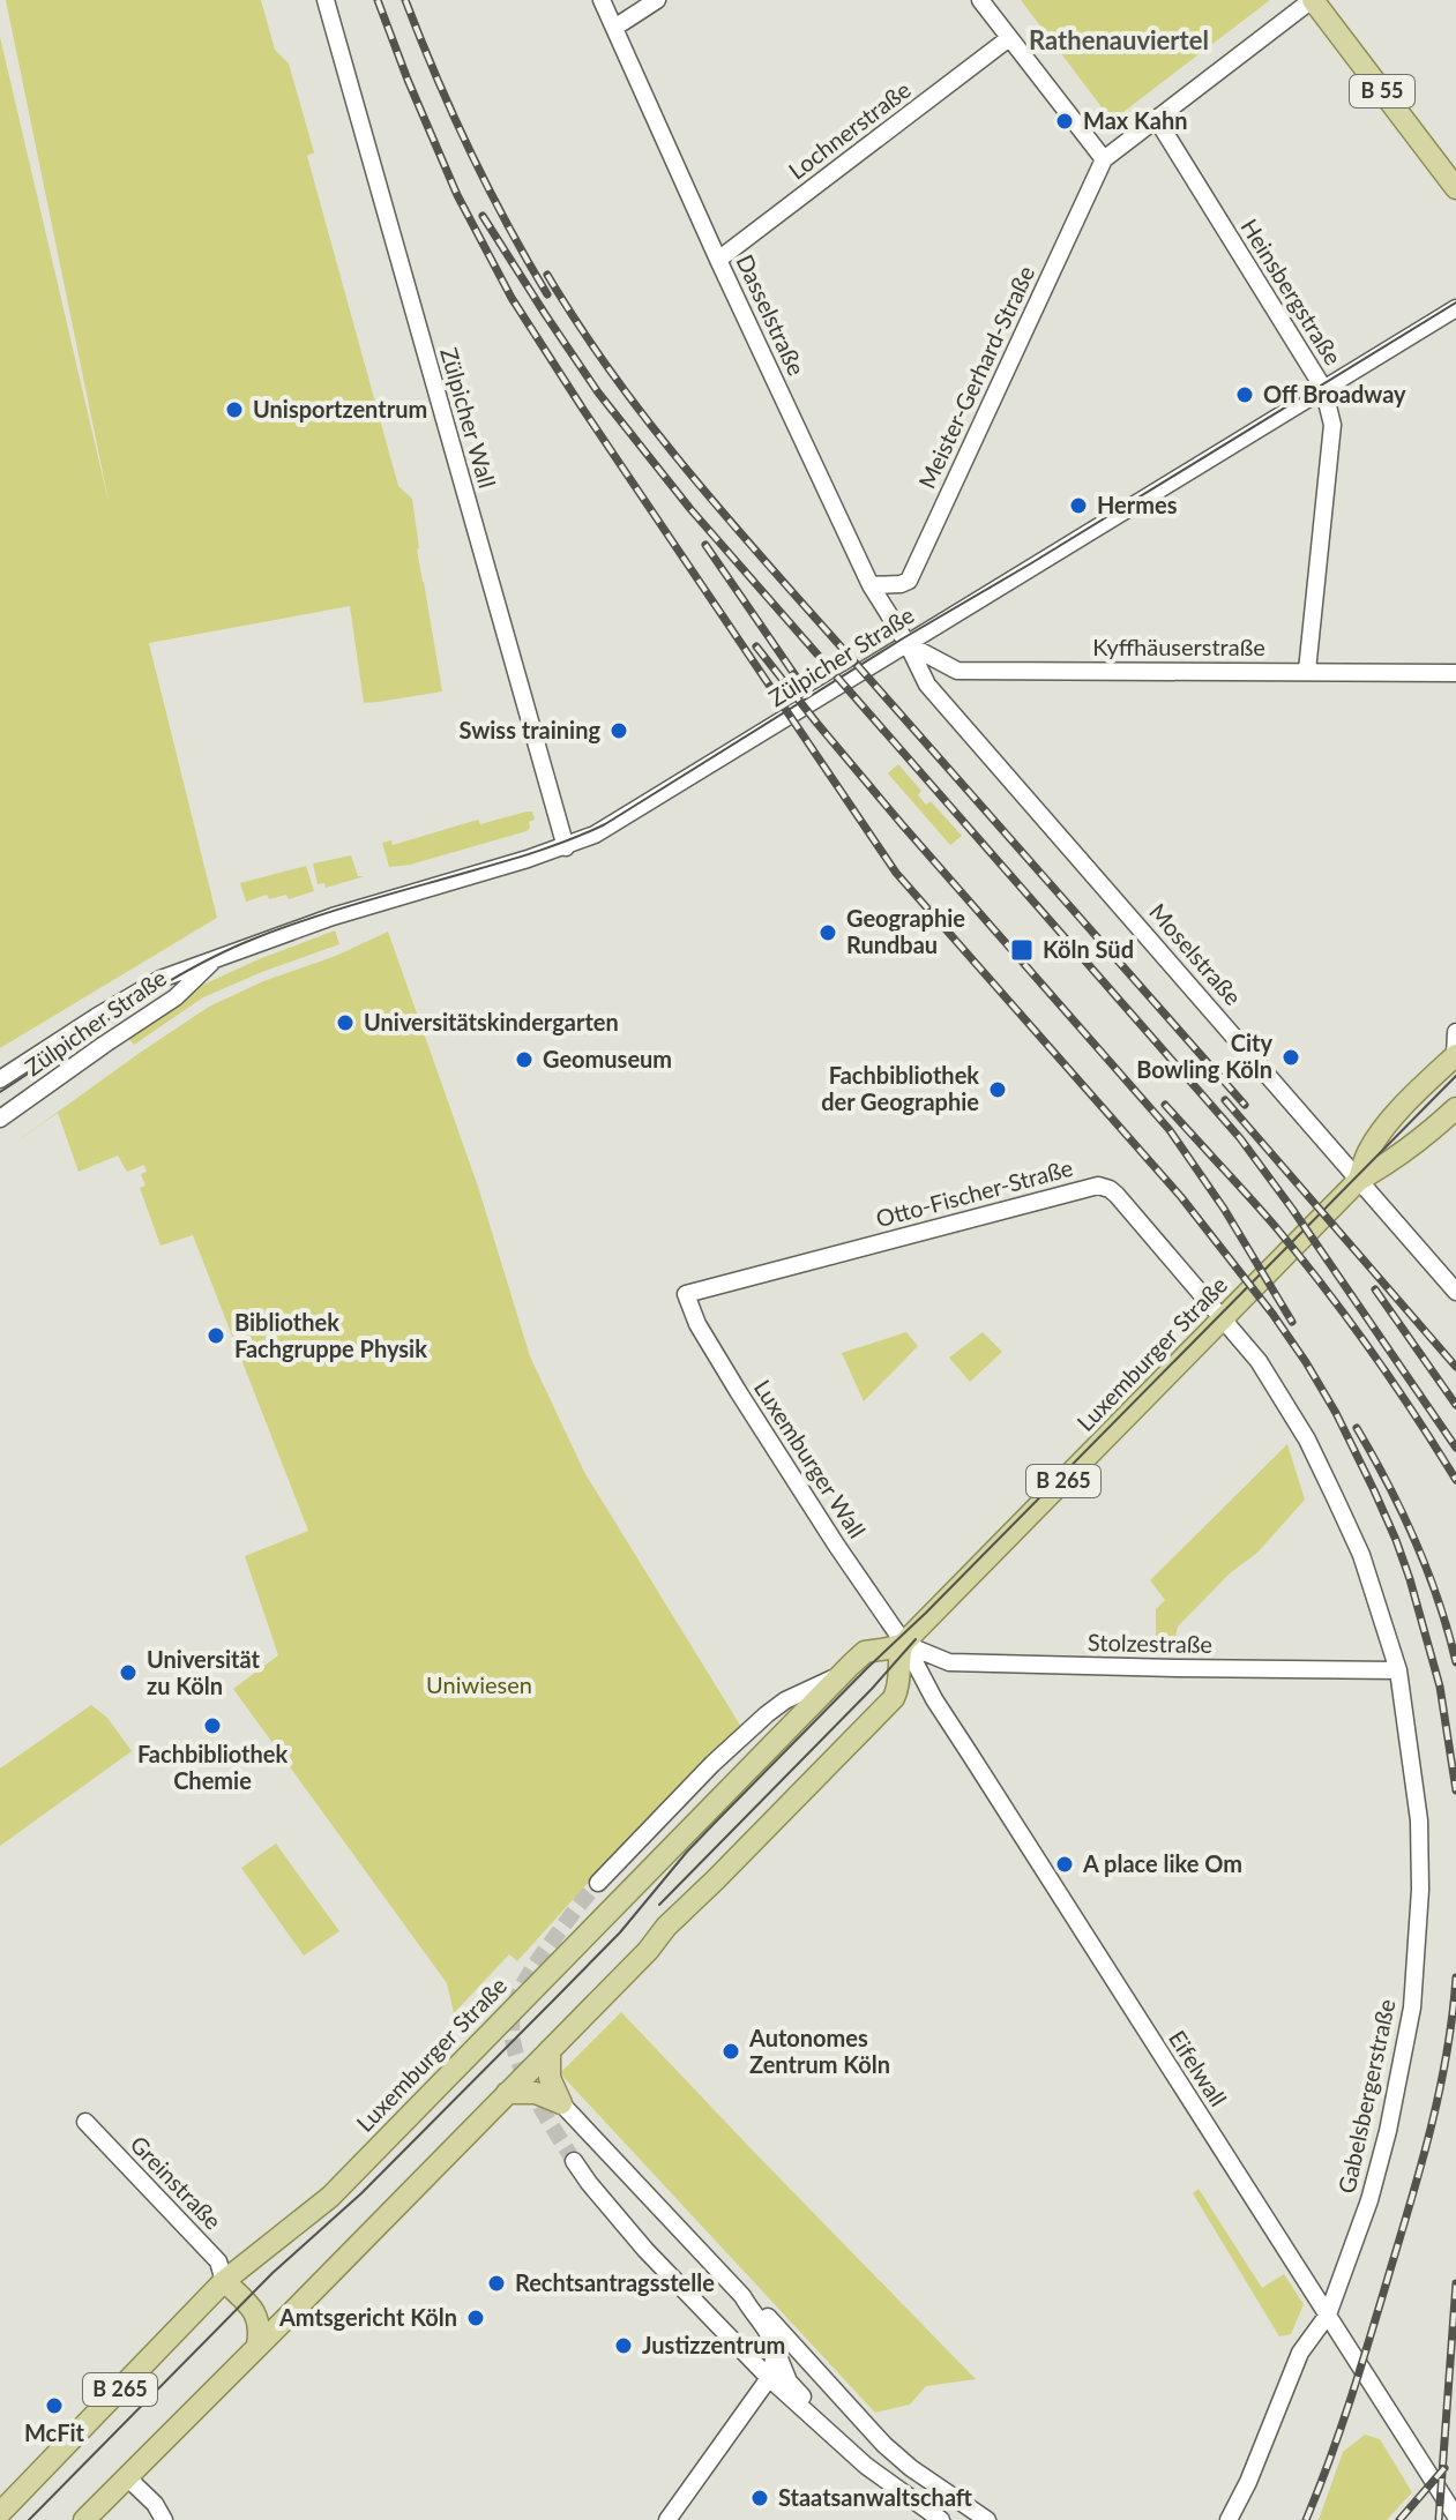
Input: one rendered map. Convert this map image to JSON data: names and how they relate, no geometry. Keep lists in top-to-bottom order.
{
  "streets": {
    "main road": ["B 55", "Luxemburger Straße", "B 265"],
    "street": [
      "Lochnerstraße",
      "Heinsbergstraße",
      "Dasselstraße",
      "Meister-Gerhard-Straße",
      "Zülpicher Wall",
      "Kyffhäuserstraße",
      "Zülpicher Straße",
      "Moselstraße",
      "Otto-Fischer-Straße",
      "Luxemburger Wall",
      "Stolzestraße",
      "Eifelwall",
      "Gabelsbergerstraße",
      "Greinstraße"
    ]
  },
  "crossings": [
    ["Lochnerstraße", "Dasselstraße"],
    ["Heinsbergstraße", "Kyffhäuserstraße"],
    ["Heinsbergstraße", "Zülpicher Straße"],
    ["Dasselstraße", "Meister-Gerhard-Straße"],
    ["Dasselstraße", "Kyffhäuserstraße"],
    ["Dasselstraße", "Zülpicher Straße"],
    ["Dasselstraße", "Moselstraße"],
    ["Zülpicher Wall", "Zülpicher Straße"],
    ["Kyffhäuserstraße", "Zülpicher Straße"],
    ["Kyffhäuserstraße", "Moselstraße"],
    ["Zülpicher Straße", "Moselstraße"],
    ["Moselstraße", "Luxemburger Straße"],
    ["Otto-Fischer-Straße", "Luxemburger Straße"],
    ["Otto-Fischer-Straße", "Luxemburger Wall"],
    ["Otto-Fischer-Straße", "Gabelsbergerstraße"],
    ["Luxemburger Straße", "Luxemburger Wall"],
    ["Luxemburger Straße", "B 265"],
    ["Luxemburger Straße", "Stolzestraße"],
    ["Luxemburger Straße", "Eifelwall"],
    ["Luxemburger Straße", "Gabelsbergerstraße"],
    ["Luxemburger Straße", "Greinstraße"],
    ["Luxemburger Wall", "B 265"],
    ["Luxemburger Wall", "Stolzestraße"],
    ["Luxemburger Wall", "Eifelwall"],
    ["B 265", "Stolzestraße"],
    ["B 265", "Eifelwall"],
    ["Stolzestraße", "Eifelwall"],
    ["Stolzestraße", "Gabelsbergerstraße"],
    ["Eifelwall", "Gabelsbergerstraße"]
  ],
  "districts": ["Rathenauviertel"],
  "parks": ["Uniwiesen"],
  "places": {
    "other": [
      "Max Kahn",
      "Off Broadway",
      "Unisportzentrum",
      "Hermes",
      "Swiss training",
      "Geographie Rundbau",
      "Universitätskindergarten",
      "City Bowling Köln",
      "Geomuseum",
      "Fachbibliothek der Geographie",
      "Bibliothek Fachgruppe Physik",
      "Universität zu Köln",
      "Fachbibliothek Chemie",
      "A place like Om",
      "Autonomes Zentrum Köln",
      "Rechtsantragsstelle",
      "Amtsgericht Köln",
      "Justizzentrum",
      "McFit",
      "Staatsanwaltschaft"
    ],
    "transit": ["Köln Süd"]
  }
}
